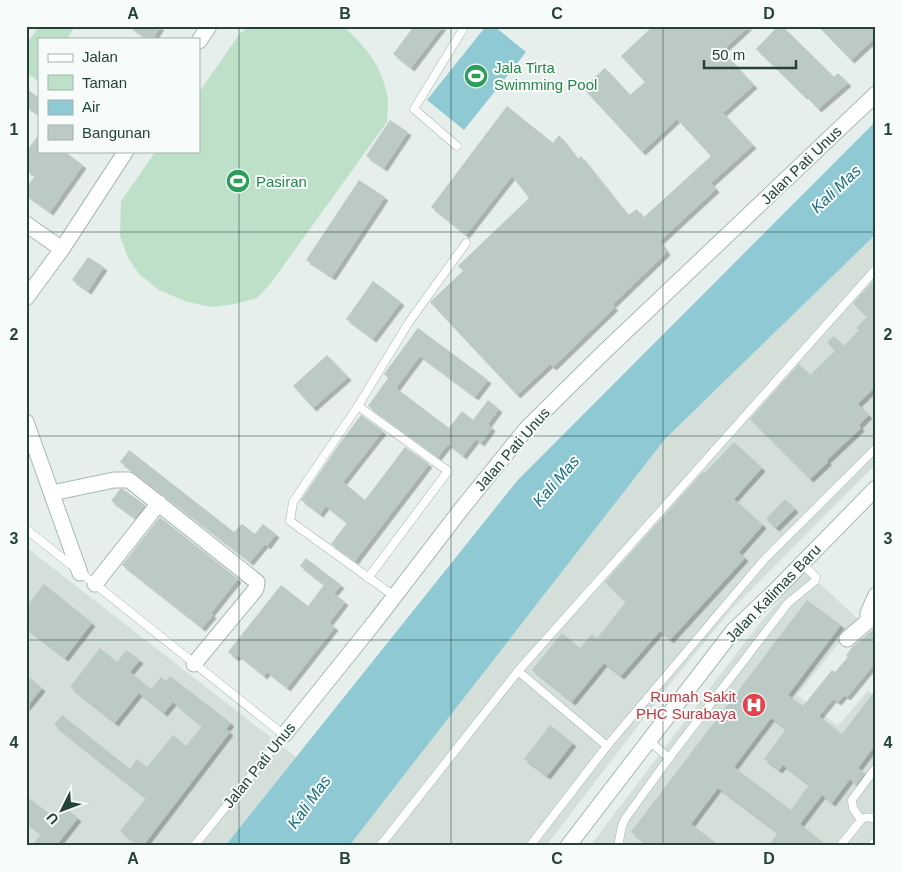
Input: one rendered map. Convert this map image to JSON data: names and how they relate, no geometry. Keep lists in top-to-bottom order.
{
  "streets": {
    "street": ["Jalan Pati Unus", "Jalan Kalimas Baru"]
  },
  "water": ["Kali Mas"],
  "places": {
    "sports": ["Jala Tirta Swimming Pool", "Pasiran"],
    "hospital": ["Rumah Sakit PHC Surabaya"]
  },
  "legend": [
    "Jalan",
    "Taman",
    "Air",
    "Bangunan"
  ],
  "scale_bar": "50 m",
  "north": "bottom left",
  "grid": {
    "columns": [
      "A",
      "B",
      "C",
      "D"
    ],
    "rows": [
      "1",
      "2",
      "3",
      "4"
    ]
  }
}
